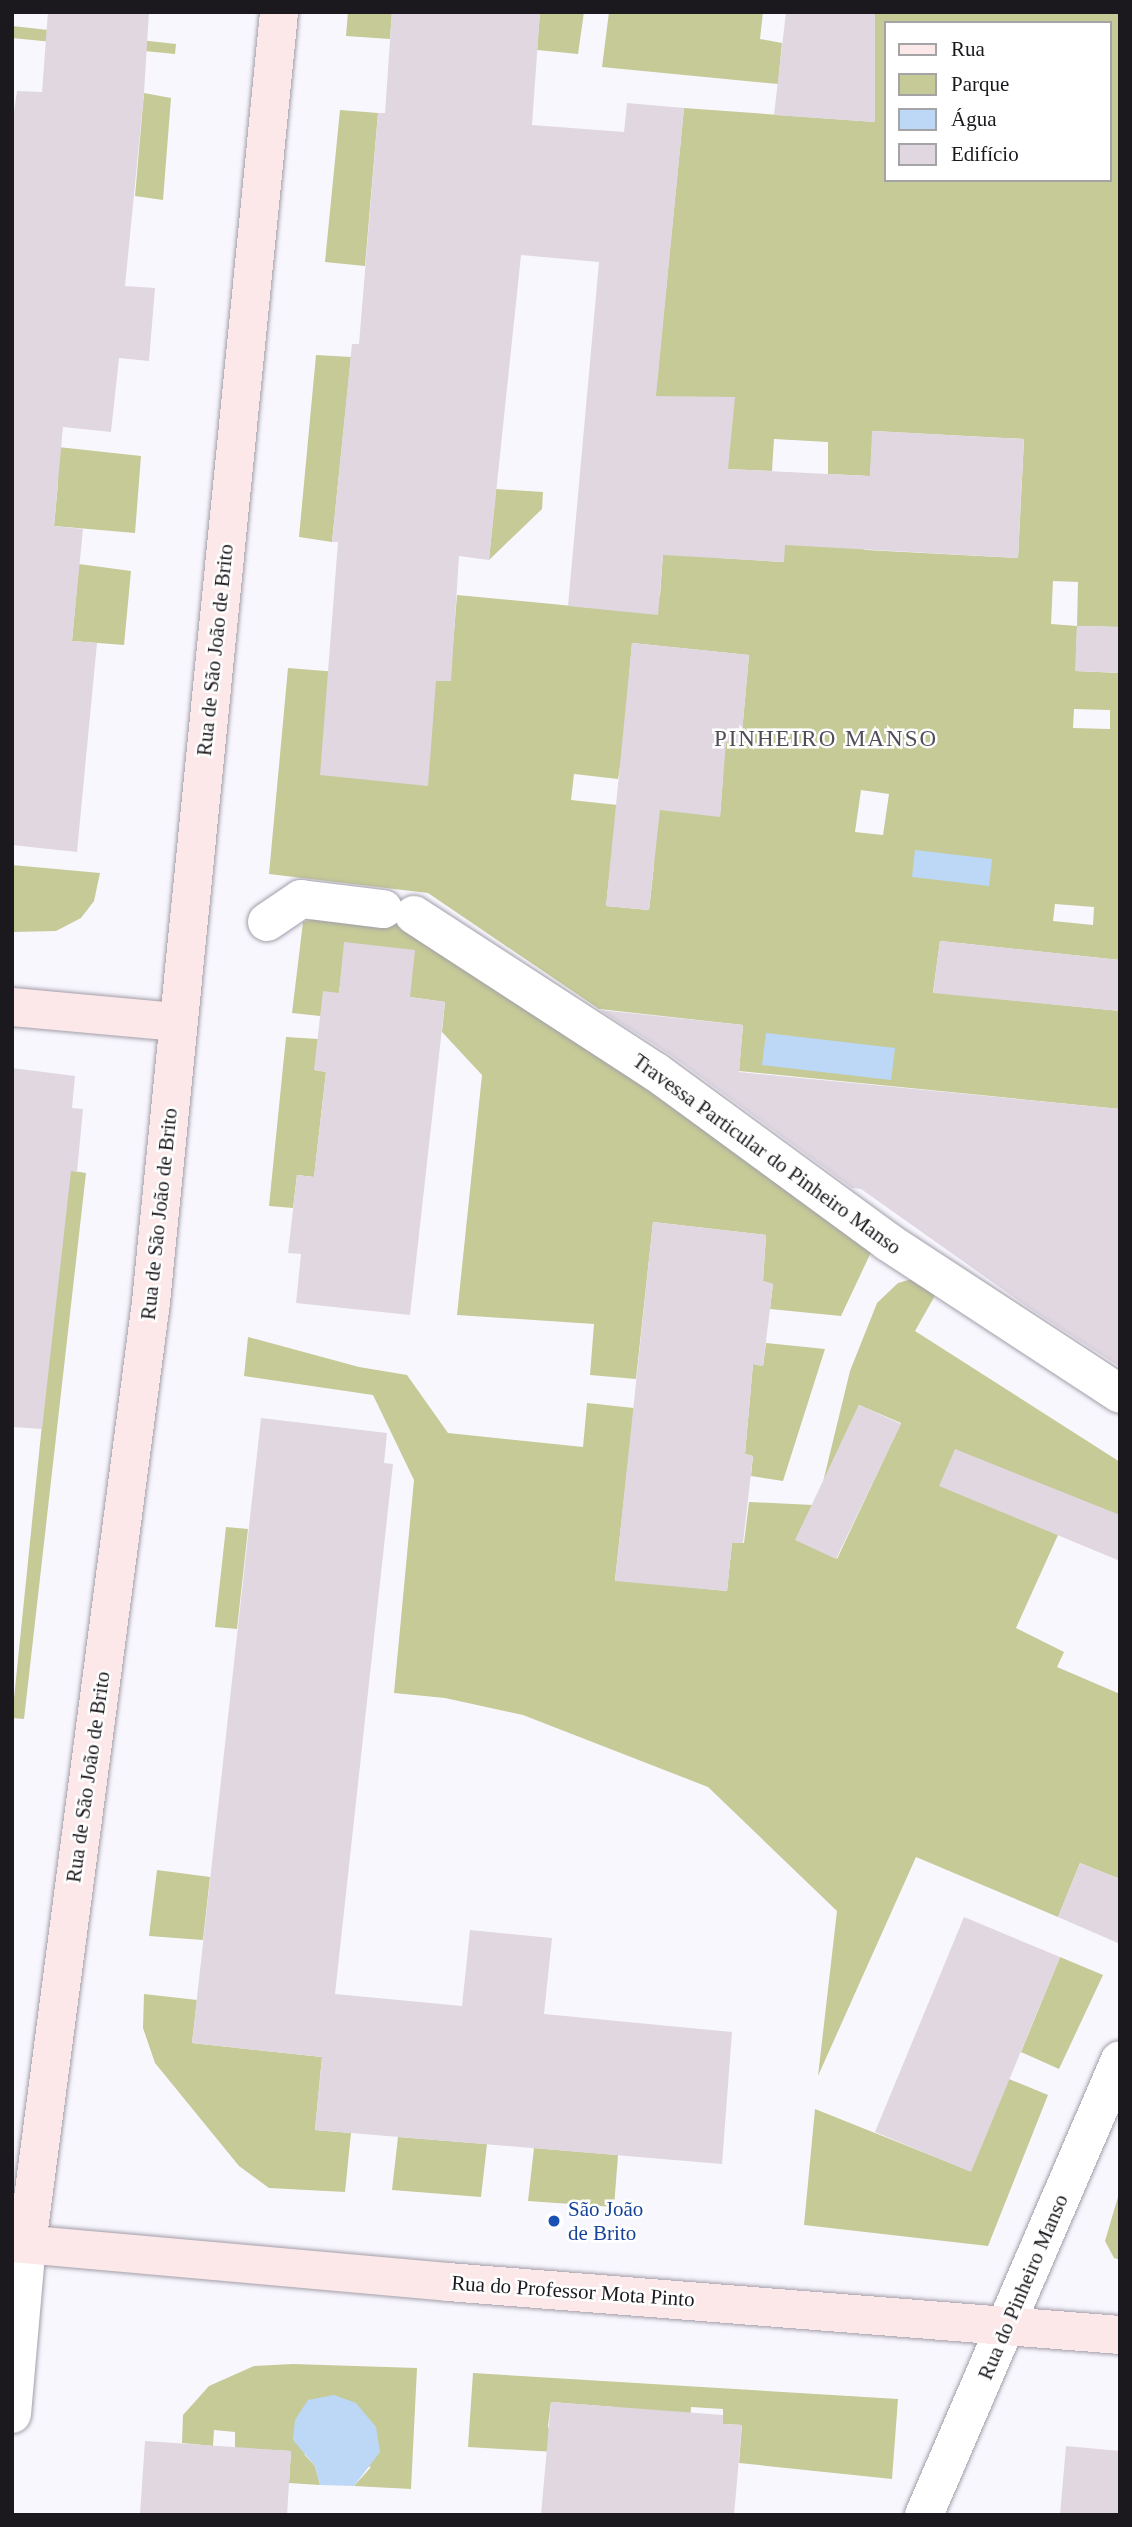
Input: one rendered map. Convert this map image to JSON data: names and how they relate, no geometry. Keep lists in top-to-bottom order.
{
  "streets": {
    "main road": ["Rua de São João de Brito", "Rua do Professor Mota Pinto"],
    "street": ["Travessa Particular do Pinheiro Manso", "Rua do Pinheiro Manso"]
  },
  "crossings": [
    ["Rua de São João de Brito", "Rua do Professor Mota Pinto"],
    ["Rua do Pinheiro Manso", "Rua do Professor Mota Pinto"]
  ],
  "districts": ["PINHEIRO MANSO"],
  "places": ["São João de Brito"],
  "legend": [
    "Rua",
    "Parque",
    "Água",
    "Edifício"
  ]
}
